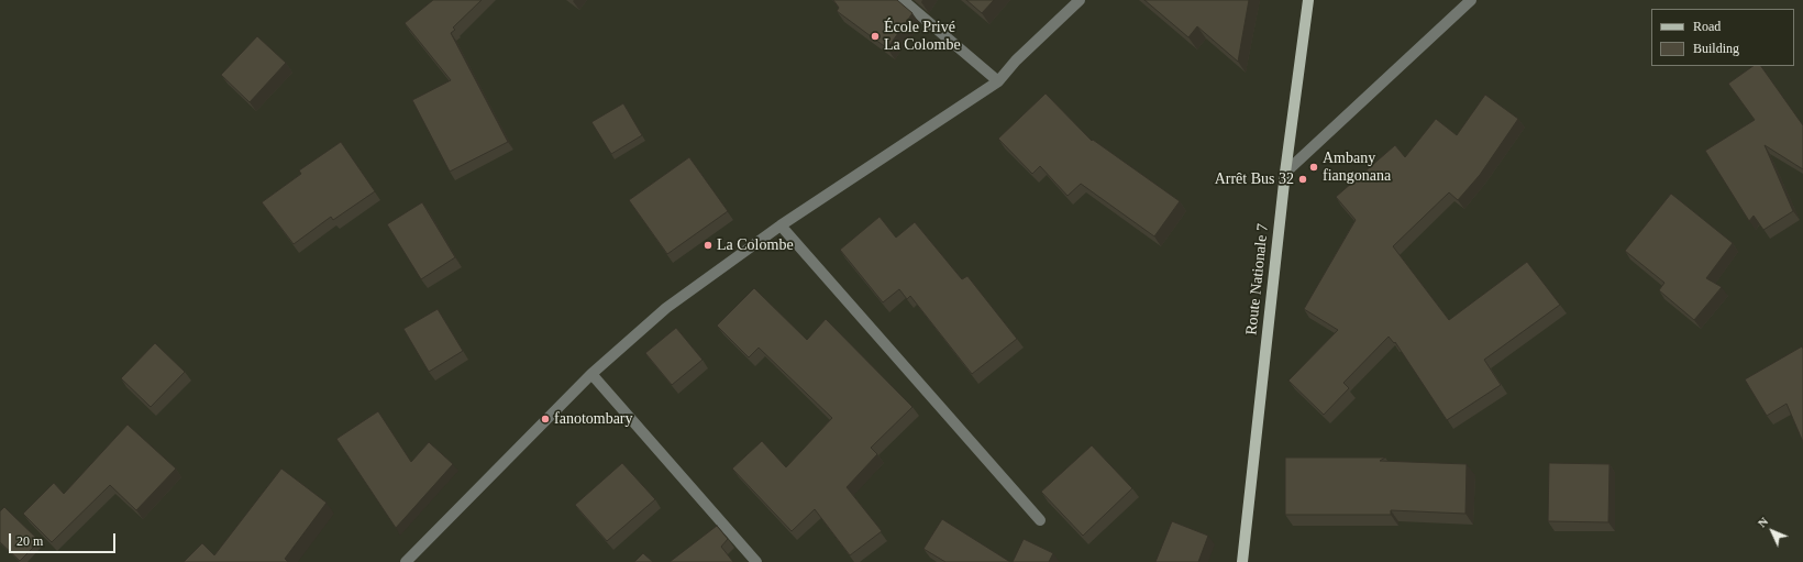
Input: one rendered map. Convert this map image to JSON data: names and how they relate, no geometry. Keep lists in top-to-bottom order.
{
  "streets": {
    "main road": ["Route Nationale 7"]
  },
  "places": [
    "École Privé La Colombe",
    "Ambany fiangonana",
    "Arrêt Bus 32",
    "La Colombe",
    "fanotombary"
  ],
  "legend": ["Road", "Building"],
  "scale_bar": "20 m",
  "north": "top left"
}
